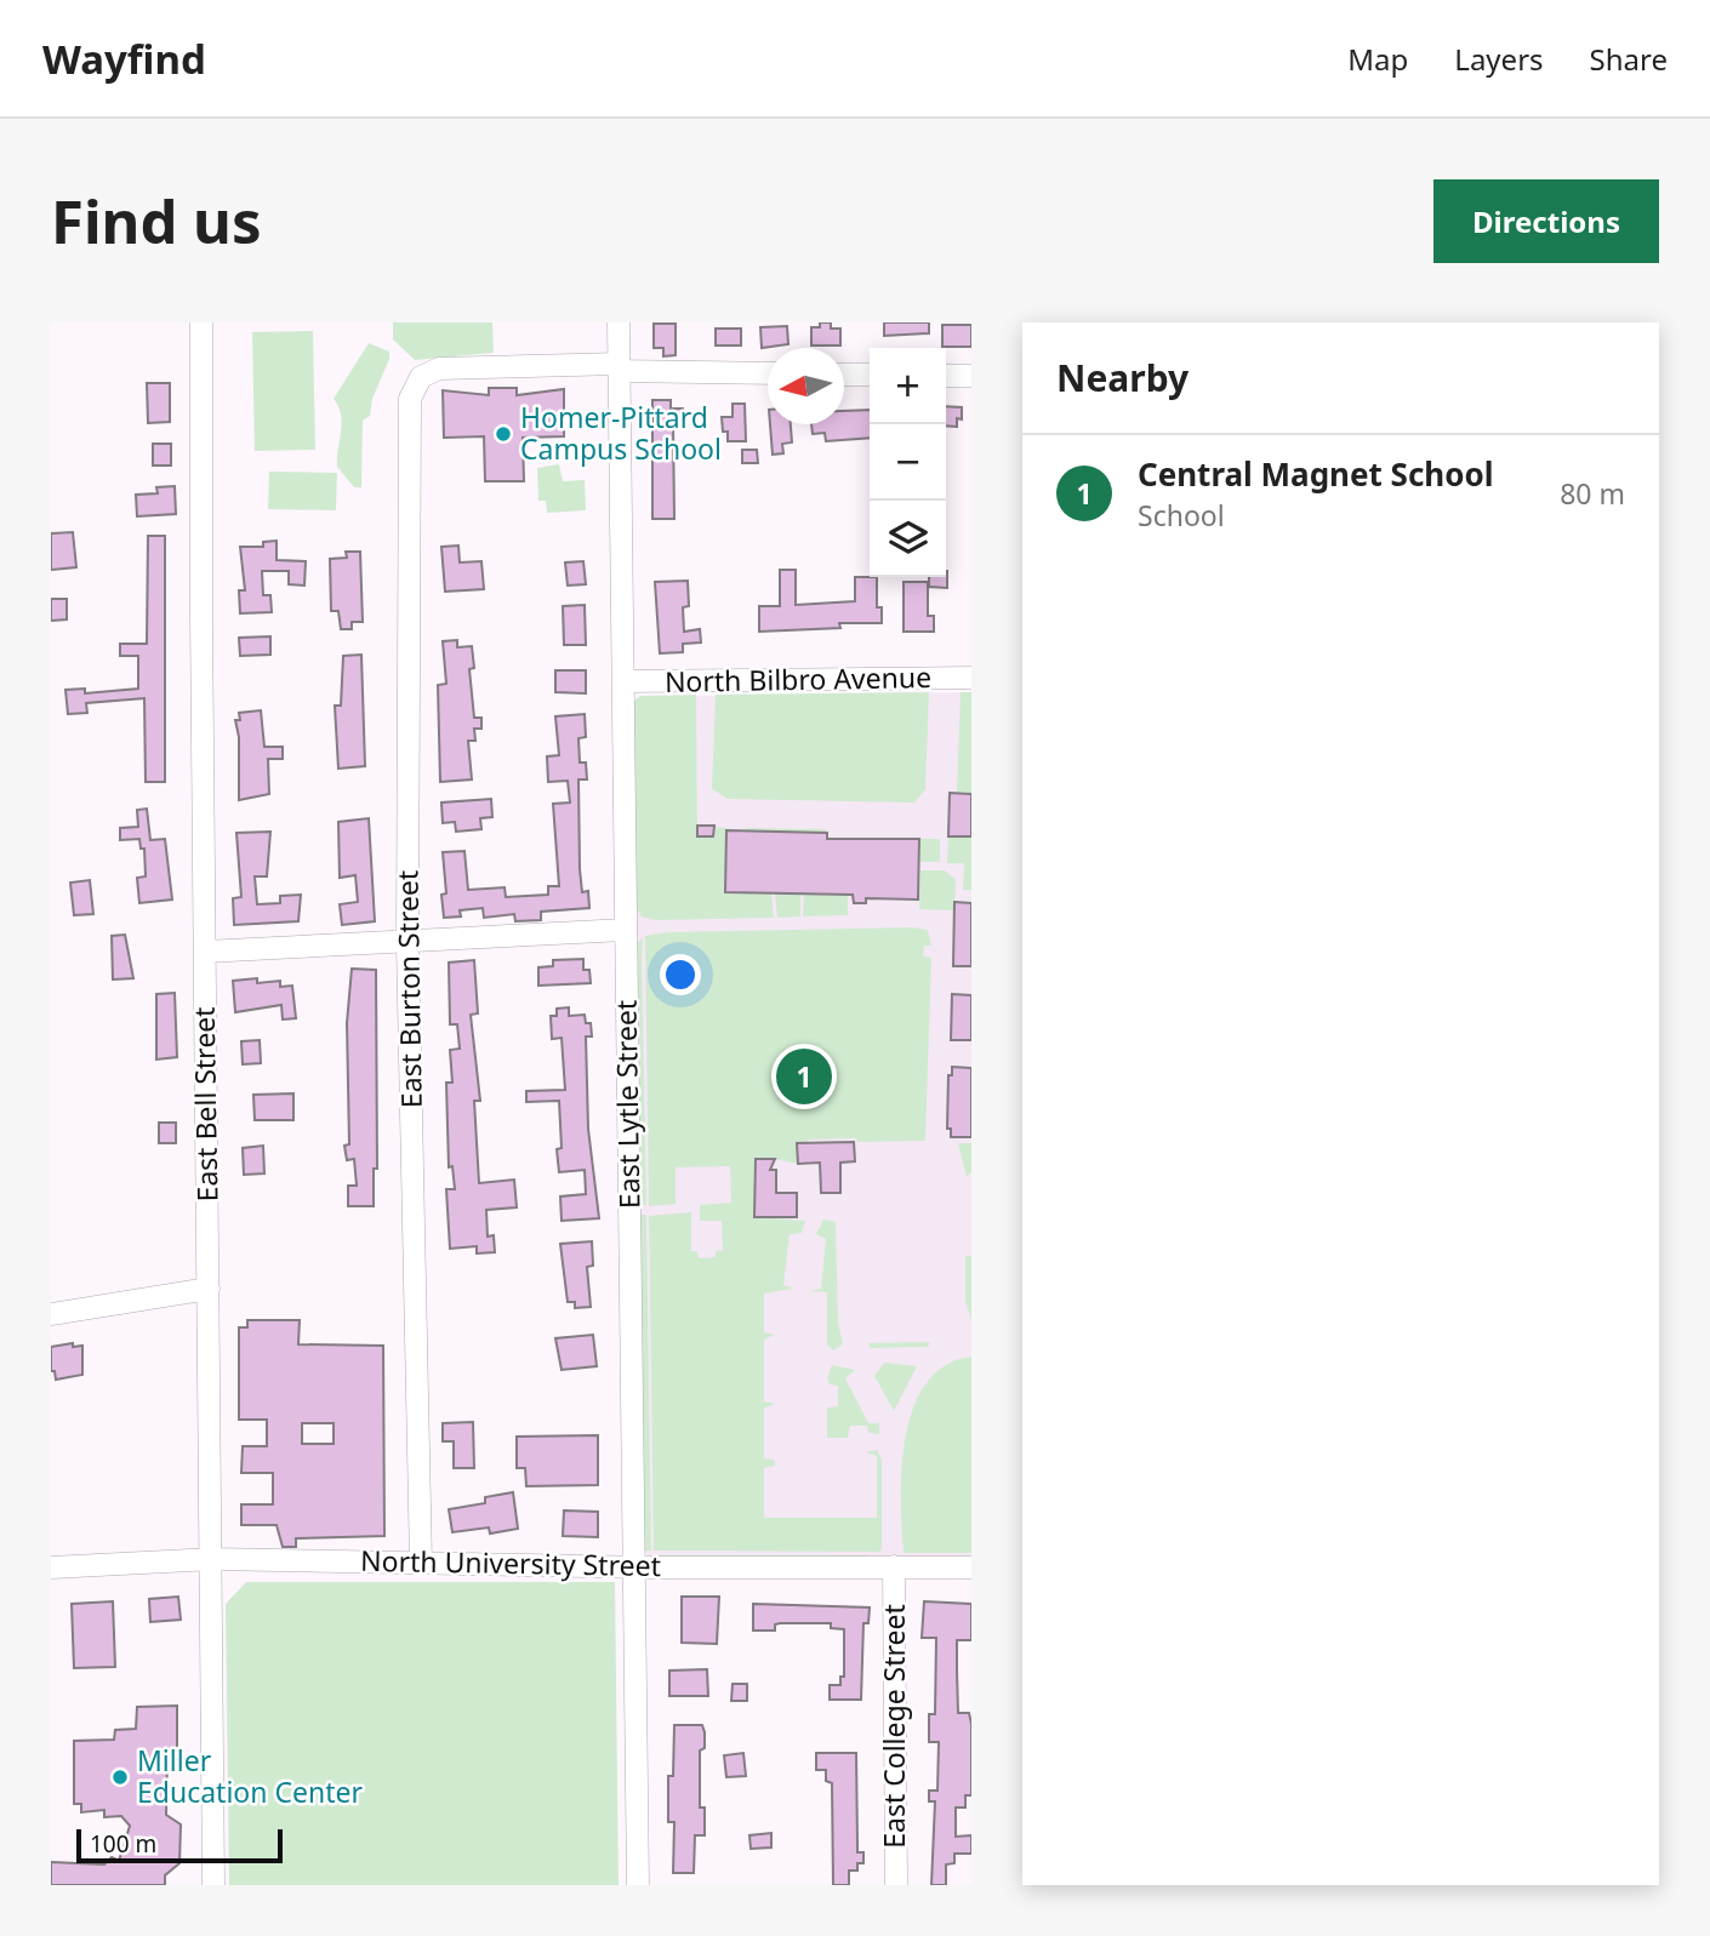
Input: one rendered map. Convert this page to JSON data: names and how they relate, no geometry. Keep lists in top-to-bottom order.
{
  "streets": {
    "street": [
      "North Bilbro Avenue",
      "East Burton Street",
      "East Bell Street",
      "East Lytle Street",
      "North University Street",
      "East College Street"
    ]
  },
  "crossings": [
    ["North Bilbro Avenue", "East Lytle Street"],
    ["East Burton Street", "East Lytle Street"],
    ["East Burton Street", "North University Street"],
    ["East Bell Street", "North University Street"],
    ["East Lytle Street", "North University Street"],
    ["North University Street", "East College Street"]
  ],
  "places": ["Homer-Pittard Campus School", "Miller Education Center"],
  "scale_bar": "100 m",
  "north": "left",
  "page": {
    "header": "Wayfind",
    "nav": ["Map", "Layers", "Share"],
    "buttons": "Directions",
    "title": "Find us",
    "heading": "Nearby",
    "map_buttons": ["+", "−"],
    "list": [
      {
        "mark": "1",
        "name": "Central Magnet School",
        "note": "School",
        "value": "80 m"
      }
    ],
    "pins": "1",
    "scale": "100 m"
  }
}
